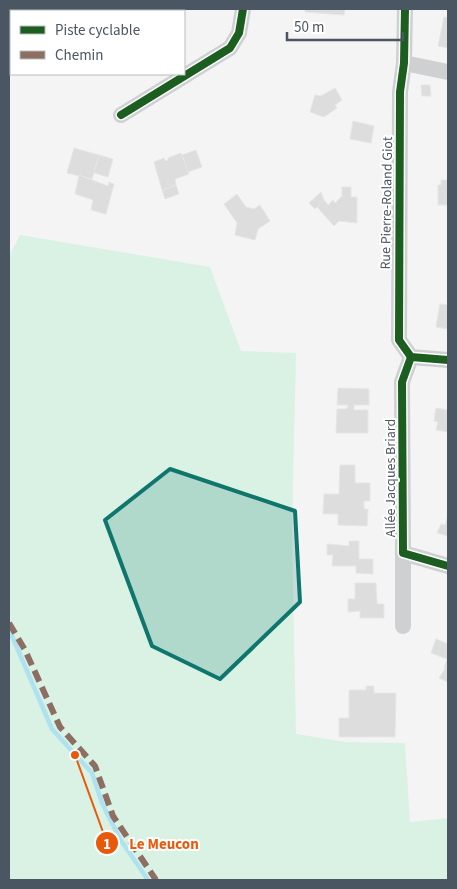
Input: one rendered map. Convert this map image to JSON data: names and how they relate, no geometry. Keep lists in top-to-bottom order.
{
  "streets": {
    "street": ["Rue Pierre-Roland Giot", "Allée Jacques Briard"]
  },
  "crossings": [
    ["Rue Pierre-Roland Giot", "Allée Jacques Briard"]
  ],
  "places": ["Le Meucon"],
  "legend": ["Piste cyclable", "Chemin"],
  "scale_bar": "50 m"
}
